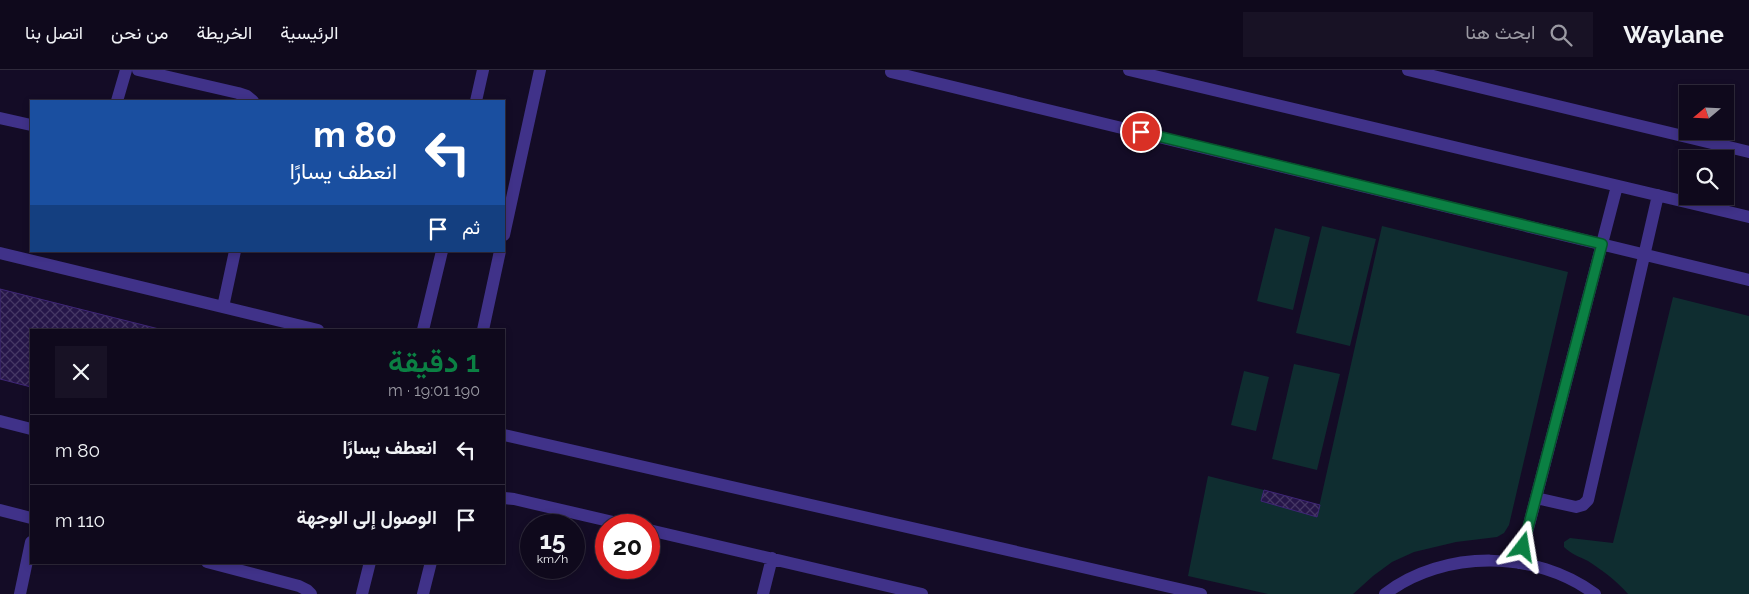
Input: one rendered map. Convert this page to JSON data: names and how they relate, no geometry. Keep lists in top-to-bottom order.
{
  "north": "left",
  "page": {
    "header": "Waylane",
    "search": "ابحث هنا",
    "nav": [
      "الرئيسية",
      "الخريطة",
      "من نحن",
      "اتصل بنا"
    ],
    "turn": ["80 m", "انعطف يسارًا"],
    "then": "ثم",
    "heading": ["1 دقيقة", "190 m · 19:01"],
    "list": [
      {
        "name": "انعطف يسارًا",
        "value": "80 m"
      },
      {
        "name": "الوصول إلى الوجهة",
        "value": "110 m"
      }
    ],
    "speed": "15 km/h",
    "limit": "20"
  }
}
